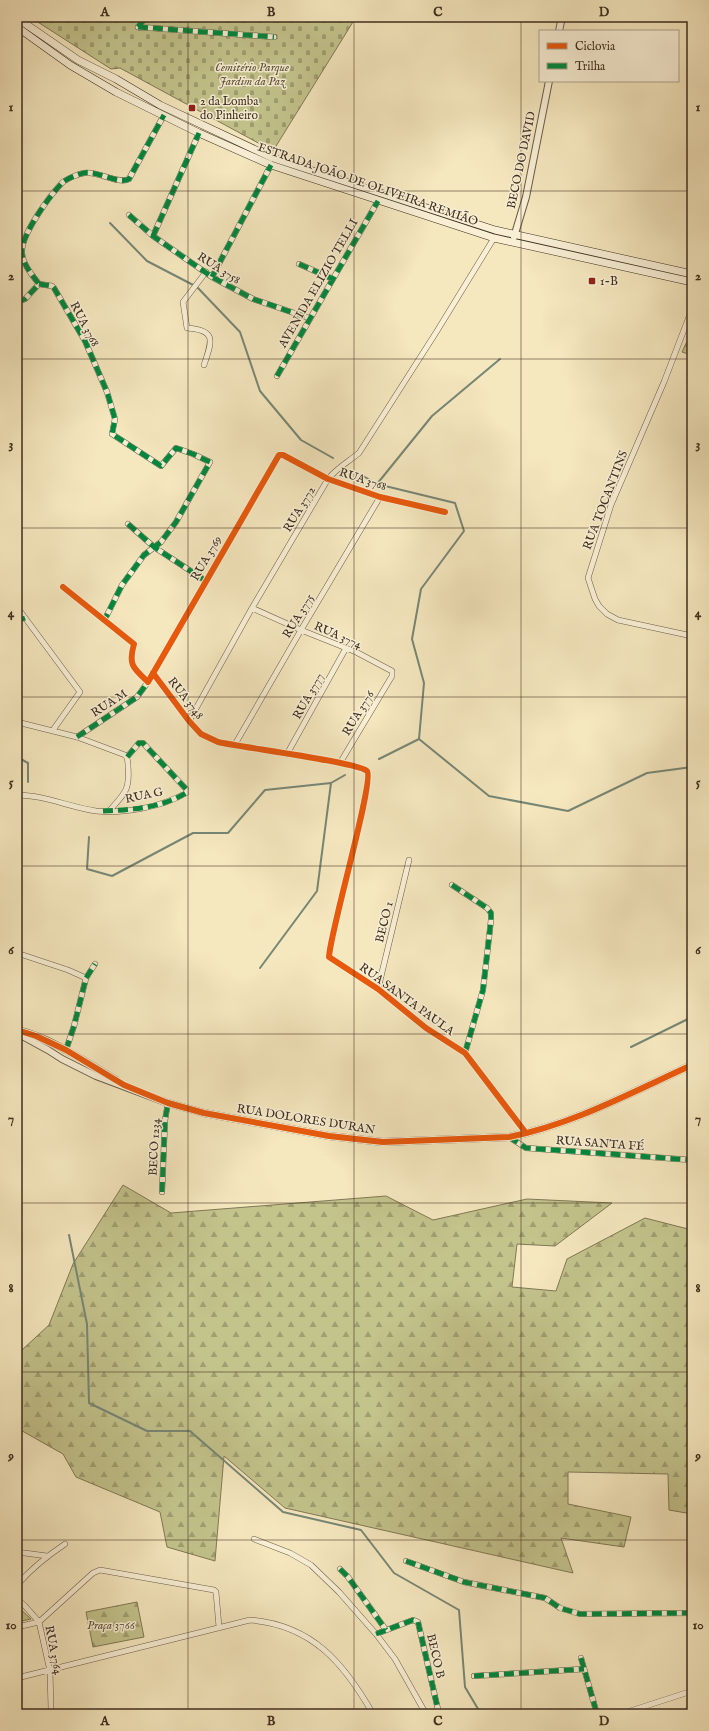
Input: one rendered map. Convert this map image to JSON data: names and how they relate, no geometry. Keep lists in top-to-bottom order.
{
  "streets": {
    "main road": ["ESTRADA JOÃO DE OLIVEIRA REMIÃO"],
    "street": [
      "BECO DO DAVID",
      "RUA 3758",
      "AVENIDA ELIZIO TELLI",
      "RUA 3768",
      "RUA TOCANTINS",
      "RUA 3772",
      "RUA 3769",
      "RUA 3775",
      "RUA 3774",
      "RUA 3777",
      "RUA 3748",
      "RUA M",
      "RUA 3776",
      "RUA G",
      "BECO 1",
      "RUA SANTA PAULA",
      "RUA DOLORES DURAN",
      "RUA SANTA FÉ",
      "BECO 1234",
      "RUA 3764",
      "BECO B"
    ]
  },
  "crossings": [
    ["BECO DO DAVID", "ESTRADA JOÃO DE OLIVEIRA REMIÃO"],
    ["ESTRADA JOÃO DE OLIVEIRA REMIÃO", "AVENIDA ELIZIO TELLI"],
    ["ESTRADA JOÃO DE OLIVEIRA REMIÃO", "RUA 3772"],
    ["RUA 3758", "AVENIDA ELIZIO TELLI"],
    ["RUA 3768", "RUA 3772"],
    ["RUA 3768", "RUA 3769"],
    ["RUA 3768", "RUA 3775"],
    ["RUA 3772", "RUA 3774"],
    ["RUA 3772", "RUA 3748"],
    ["RUA 3769", "RUA 3748"],
    ["RUA 3775", "RUA 3774"],
    ["RUA 3775", "RUA 3748"],
    ["RUA 3774", "RUA 3777"],
    ["RUA 3774", "RUA 3776"],
    ["RUA 3777", "RUA 3748"],
    ["RUA 3748", "RUA M"],
    ["RUA 3748", "RUA SANTA PAULA"],
    ["RUA 3776", "RUA SANTA PAULA"],
    ["BECO 1", "RUA SANTA PAULA"],
    ["RUA SANTA PAULA", "RUA DOLORES DURAN"],
    ["RUA DOLORES DURAN", "RUA SANTA FÉ"],
    ["RUA DOLORES DURAN", "BECO 1234"]
  ],
  "parks": ["Cemitério Parque Jardim da Paz", "Praça 3766"],
  "places": {
    "transit": ["2 da Lomba do Pinheiro", "1-B"]
  },
  "legend": ["Ciclovia", "Trilha"],
  "grid": {
    "columns": [
      "A",
      "B",
      "C",
      "D"
    ],
    "rows": [
      "1",
      "2",
      "3",
      "4",
      "5",
      "6",
      "7",
      "8",
      "9",
      "10"
    ]
  }
}
